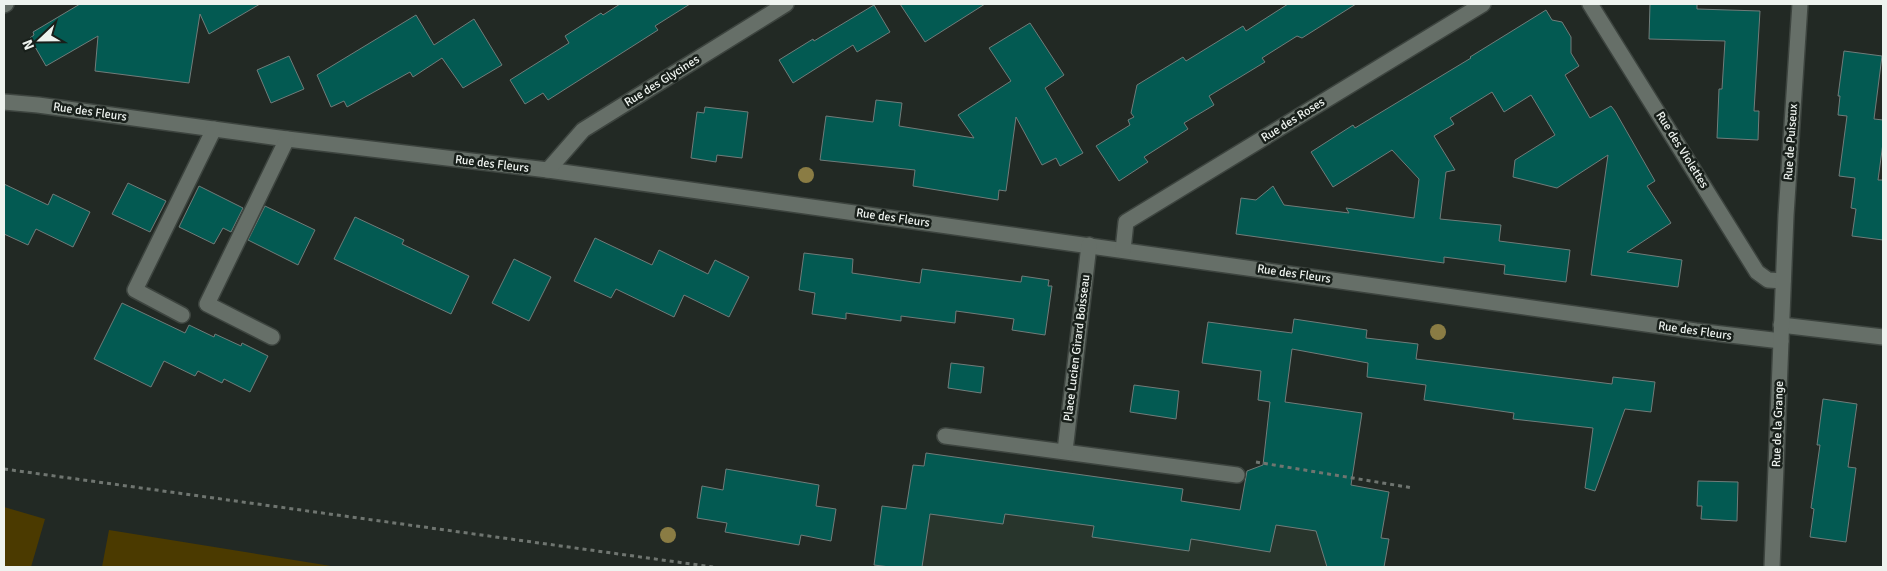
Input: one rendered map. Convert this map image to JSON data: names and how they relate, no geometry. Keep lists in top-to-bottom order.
{
  "streets": {
    "street": [
      "Rue des Glycines",
      "Rue des Fleurs",
      "Rue des Roses",
      "Rue de Puiseux",
      "Rue des Violettes",
      "Place Lucien Girard Boisseau",
      "Rue de la Grange"
    ]
  },
  "crossings": [
    ["Rue des Glycines", "Rue des Fleurs"],
    ["Rue des Fleurs", "Rue des Roses"],
    ["Rue des Fleurs", "Place Lucien Girard Boisseau"],
    ["Rue des Fleurs", "Rue de la Grange"],
    ["Rue de Puiseux", "Rue des Violettes"],
    ["Rue de Puiseux", "Rue de la Grange"],
    ["Rue des Violettes", "Rue de la Grange"]
  ],
  "north": "left"
}
